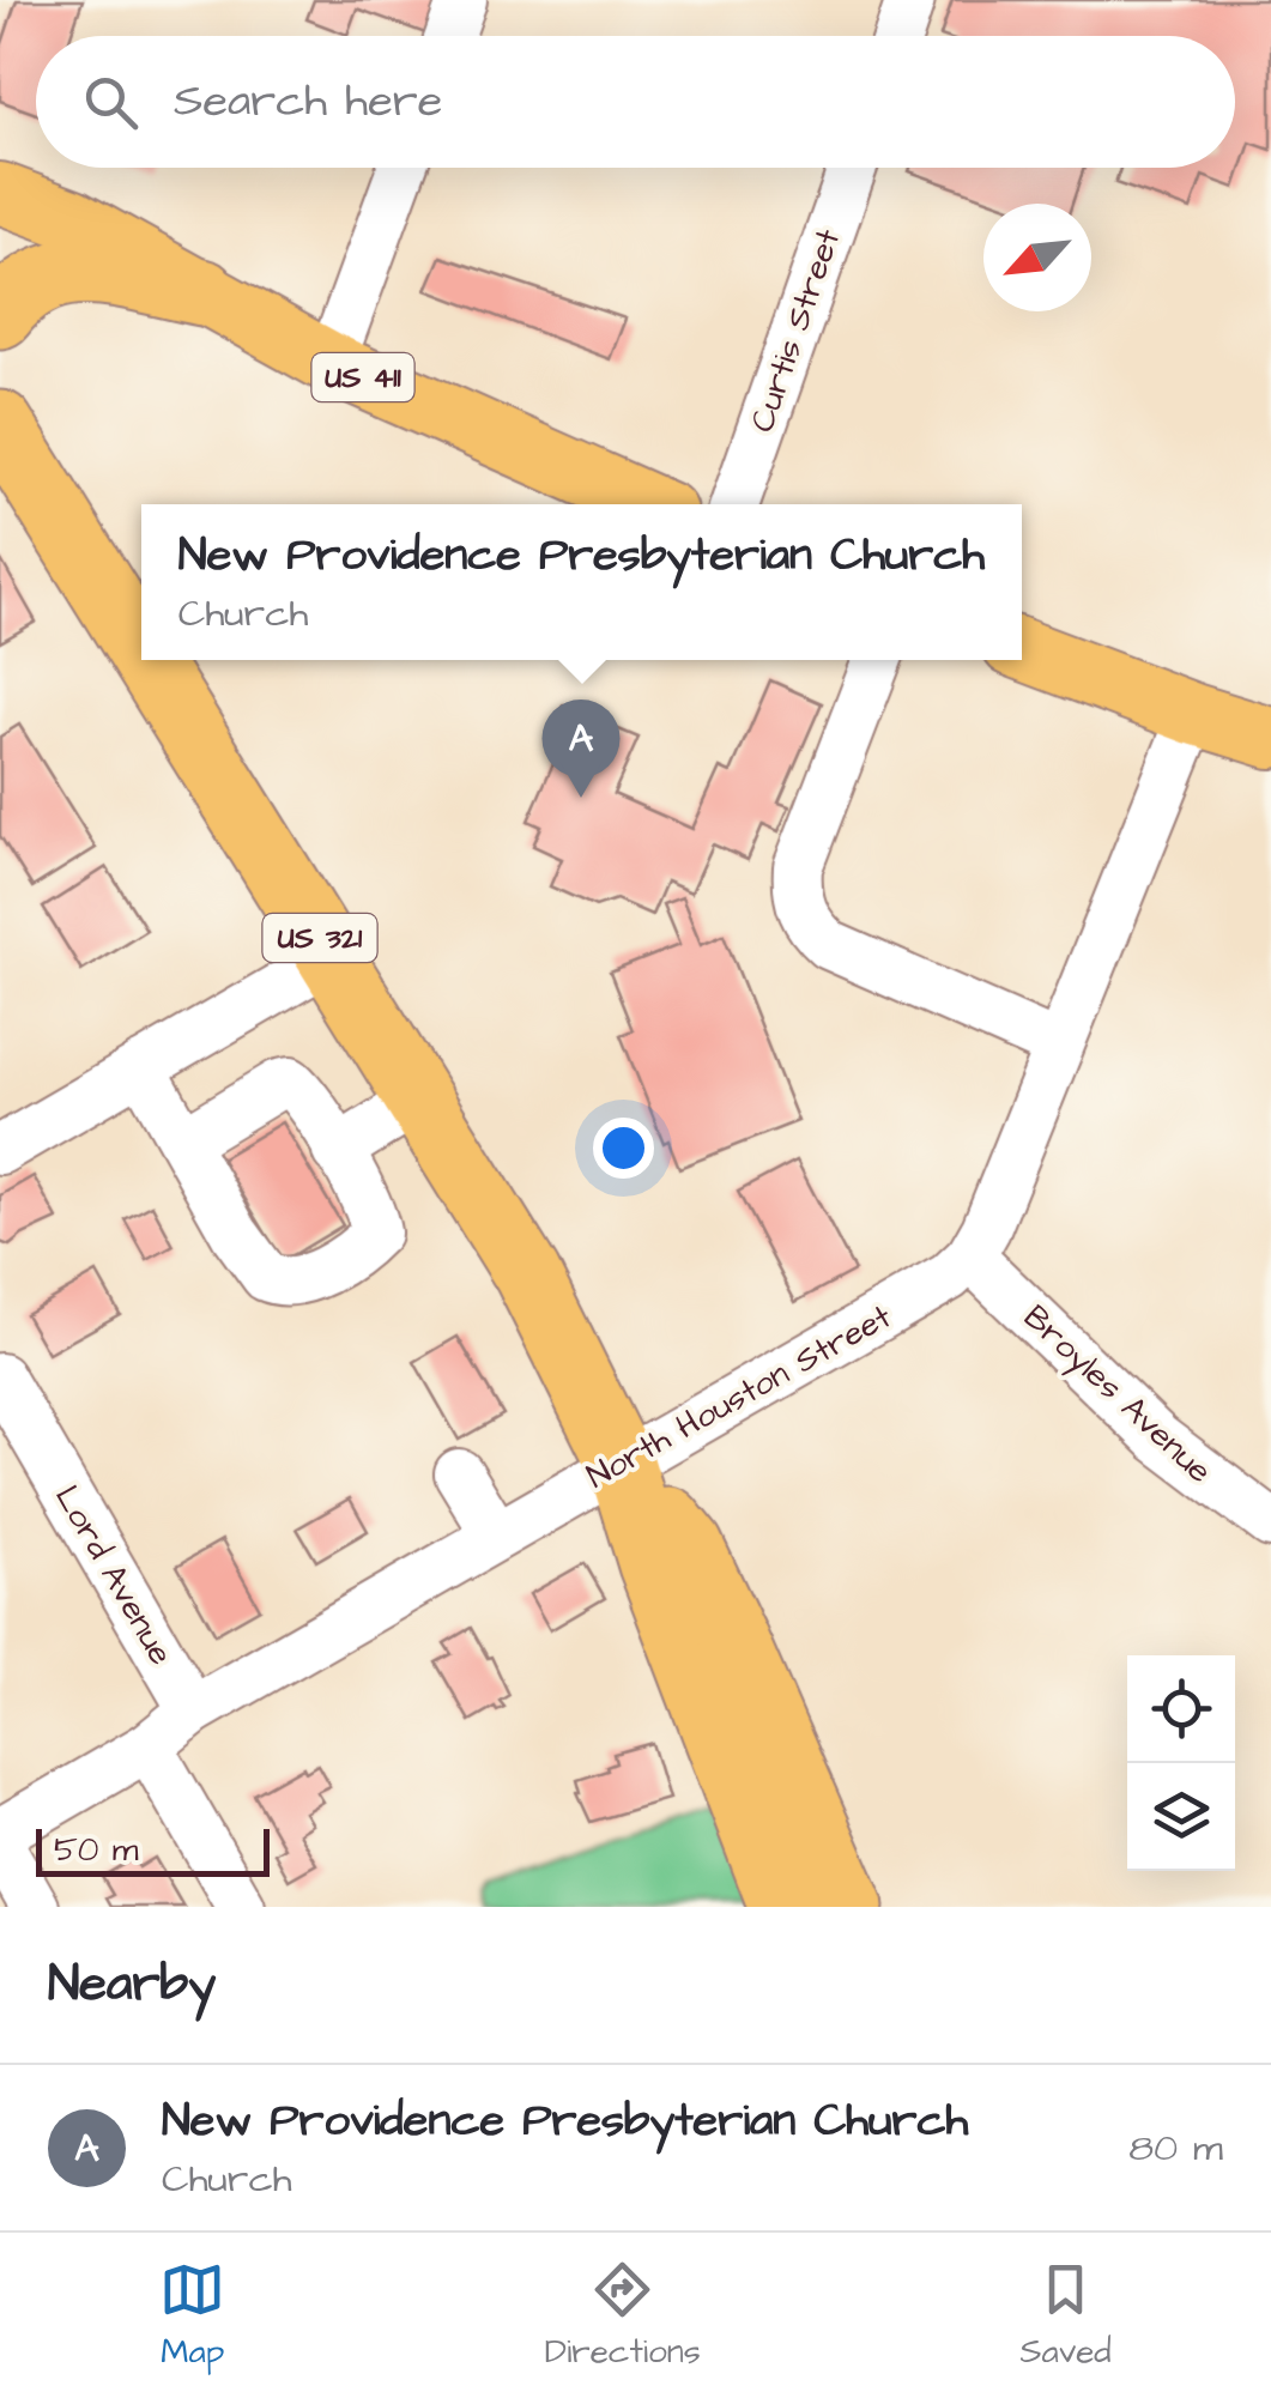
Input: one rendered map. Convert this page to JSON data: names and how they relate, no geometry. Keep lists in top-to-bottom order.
{
  "streets": {
    "highway": ["US 321"],
    "main road": ["US 411"],
    "street": [
      "Curtis Street",
      "Broyles Avenue",
      "North Houston Street",
      "Lord Avenue"
    ]
  },
  "crossings": [
    ["US 321", "North Houston Street"],
    ["Broyles Avenue", "North Houston Street"],
    ["North Houston Street", "Lord Avenue"]
  ],
  "scale_bar": "50 m",
  "north": "bottom left",
  "page": {
    "search": "Search here",
    "popup": ["New Providence Presbyterian Church", "Church"],
    "pins": "A",
    "scale": "50 m",
    "heading": "Nearby",
    "list": [
      {
        "mark": "A",
        "name": "New Providence Presbyterian Church",
        "note": "Church",
        "value": "80 m"
      }
    ],
    "nav": ["Map", "Directions", "Saved"]
  }
}
